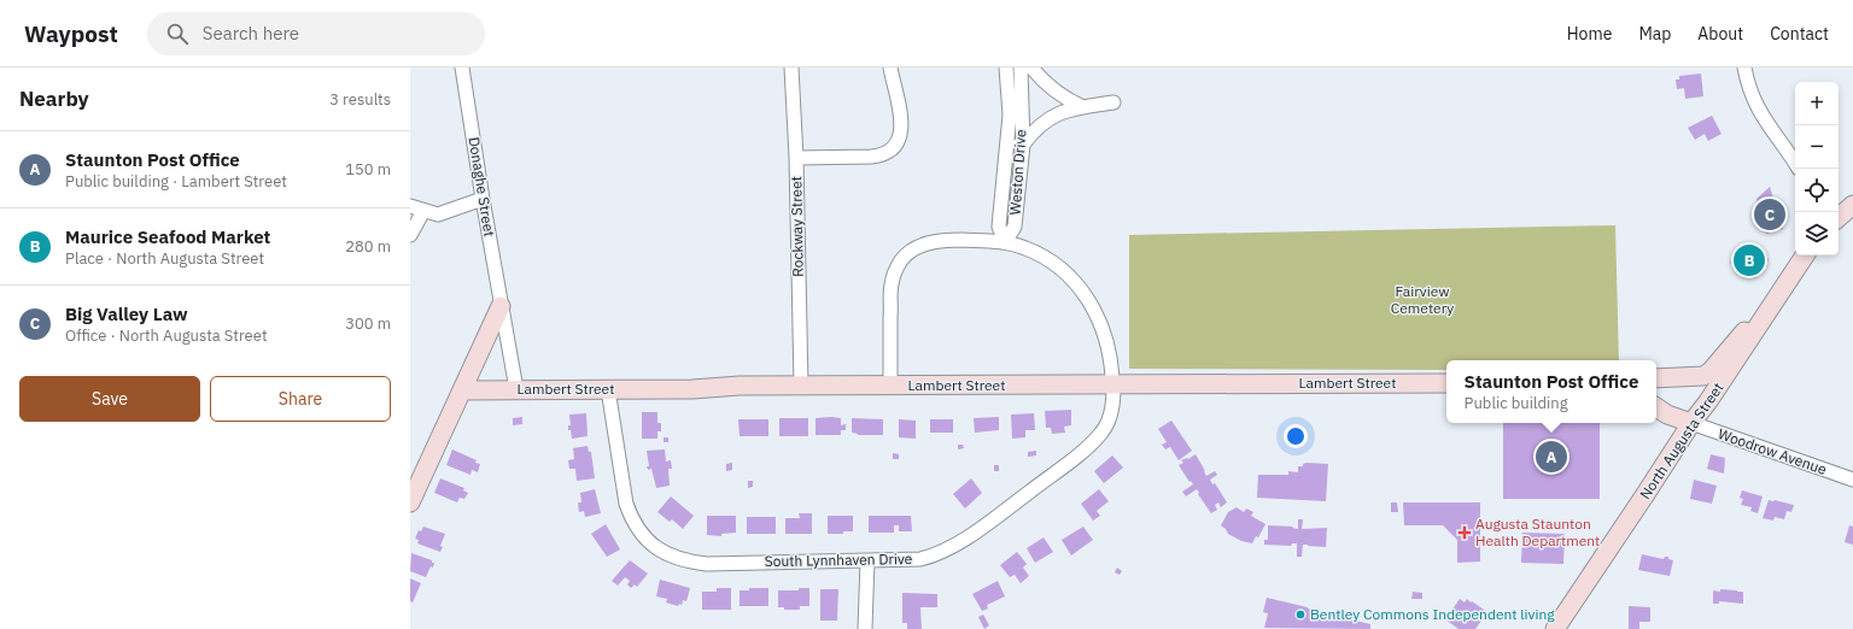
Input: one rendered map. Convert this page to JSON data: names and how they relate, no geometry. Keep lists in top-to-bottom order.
{
  "streets": {
    "street": [
      "Weston Drive",
      "Donaghe Street",
      "Rockway Street",
      "Lambert Street",
      "North Augusta Street",
      "Woodrow Avenue",
      "South Lynnhaven Drive"
    ]
  },
  "crossings": [
    ["Weston Drive", "South Lynnhaven Drive"],
    ["Donaghe Street", "Lambert Street"],
    ["Rockway Street", "Lambert Street"],
    ["Lambert Street", "South Lynnhaven Drive"],
    ["North Augusta Street", "Woodrow Avenue"]
  ],
  "parks": ["Fairview Cemetery"],
  "places": {
    "health": ["Augusta Staunton Health Department"],
    "other": ["Bentley Commons Independent living"]
  },
  "page": {
    "header": "Waypost",
    "search": "Search here",
    "nav": [
      "Home",
      "Map",
      "About",
      "Contact"
    ],
    "heading": ["Nearby", "3 results"],
    "map_buttons": ["+", "−"],
    "list": [
      {
        "mark": "A",
        "name": "Staunton Post Office",
        "note": "Public building · Lambert Street",
        "value": "150 m"
      },
      {
        "mark": "B",
        "name": "Maurice Seafood Market",
        "note": "Place · North Augusta Street",
        "value": "280 m"
      },
      {
        "mark": "C",
        "name": "Big Valley Law",
        "note": "Office · North Augusta Street",
        "value": "300 m"
      }
    ],
    "pins": ["C", "B", "A"],
    "popup": ["Staunton Post Office", "Public building"],
    "buttons": ["Save", "Share"]
  }
}
